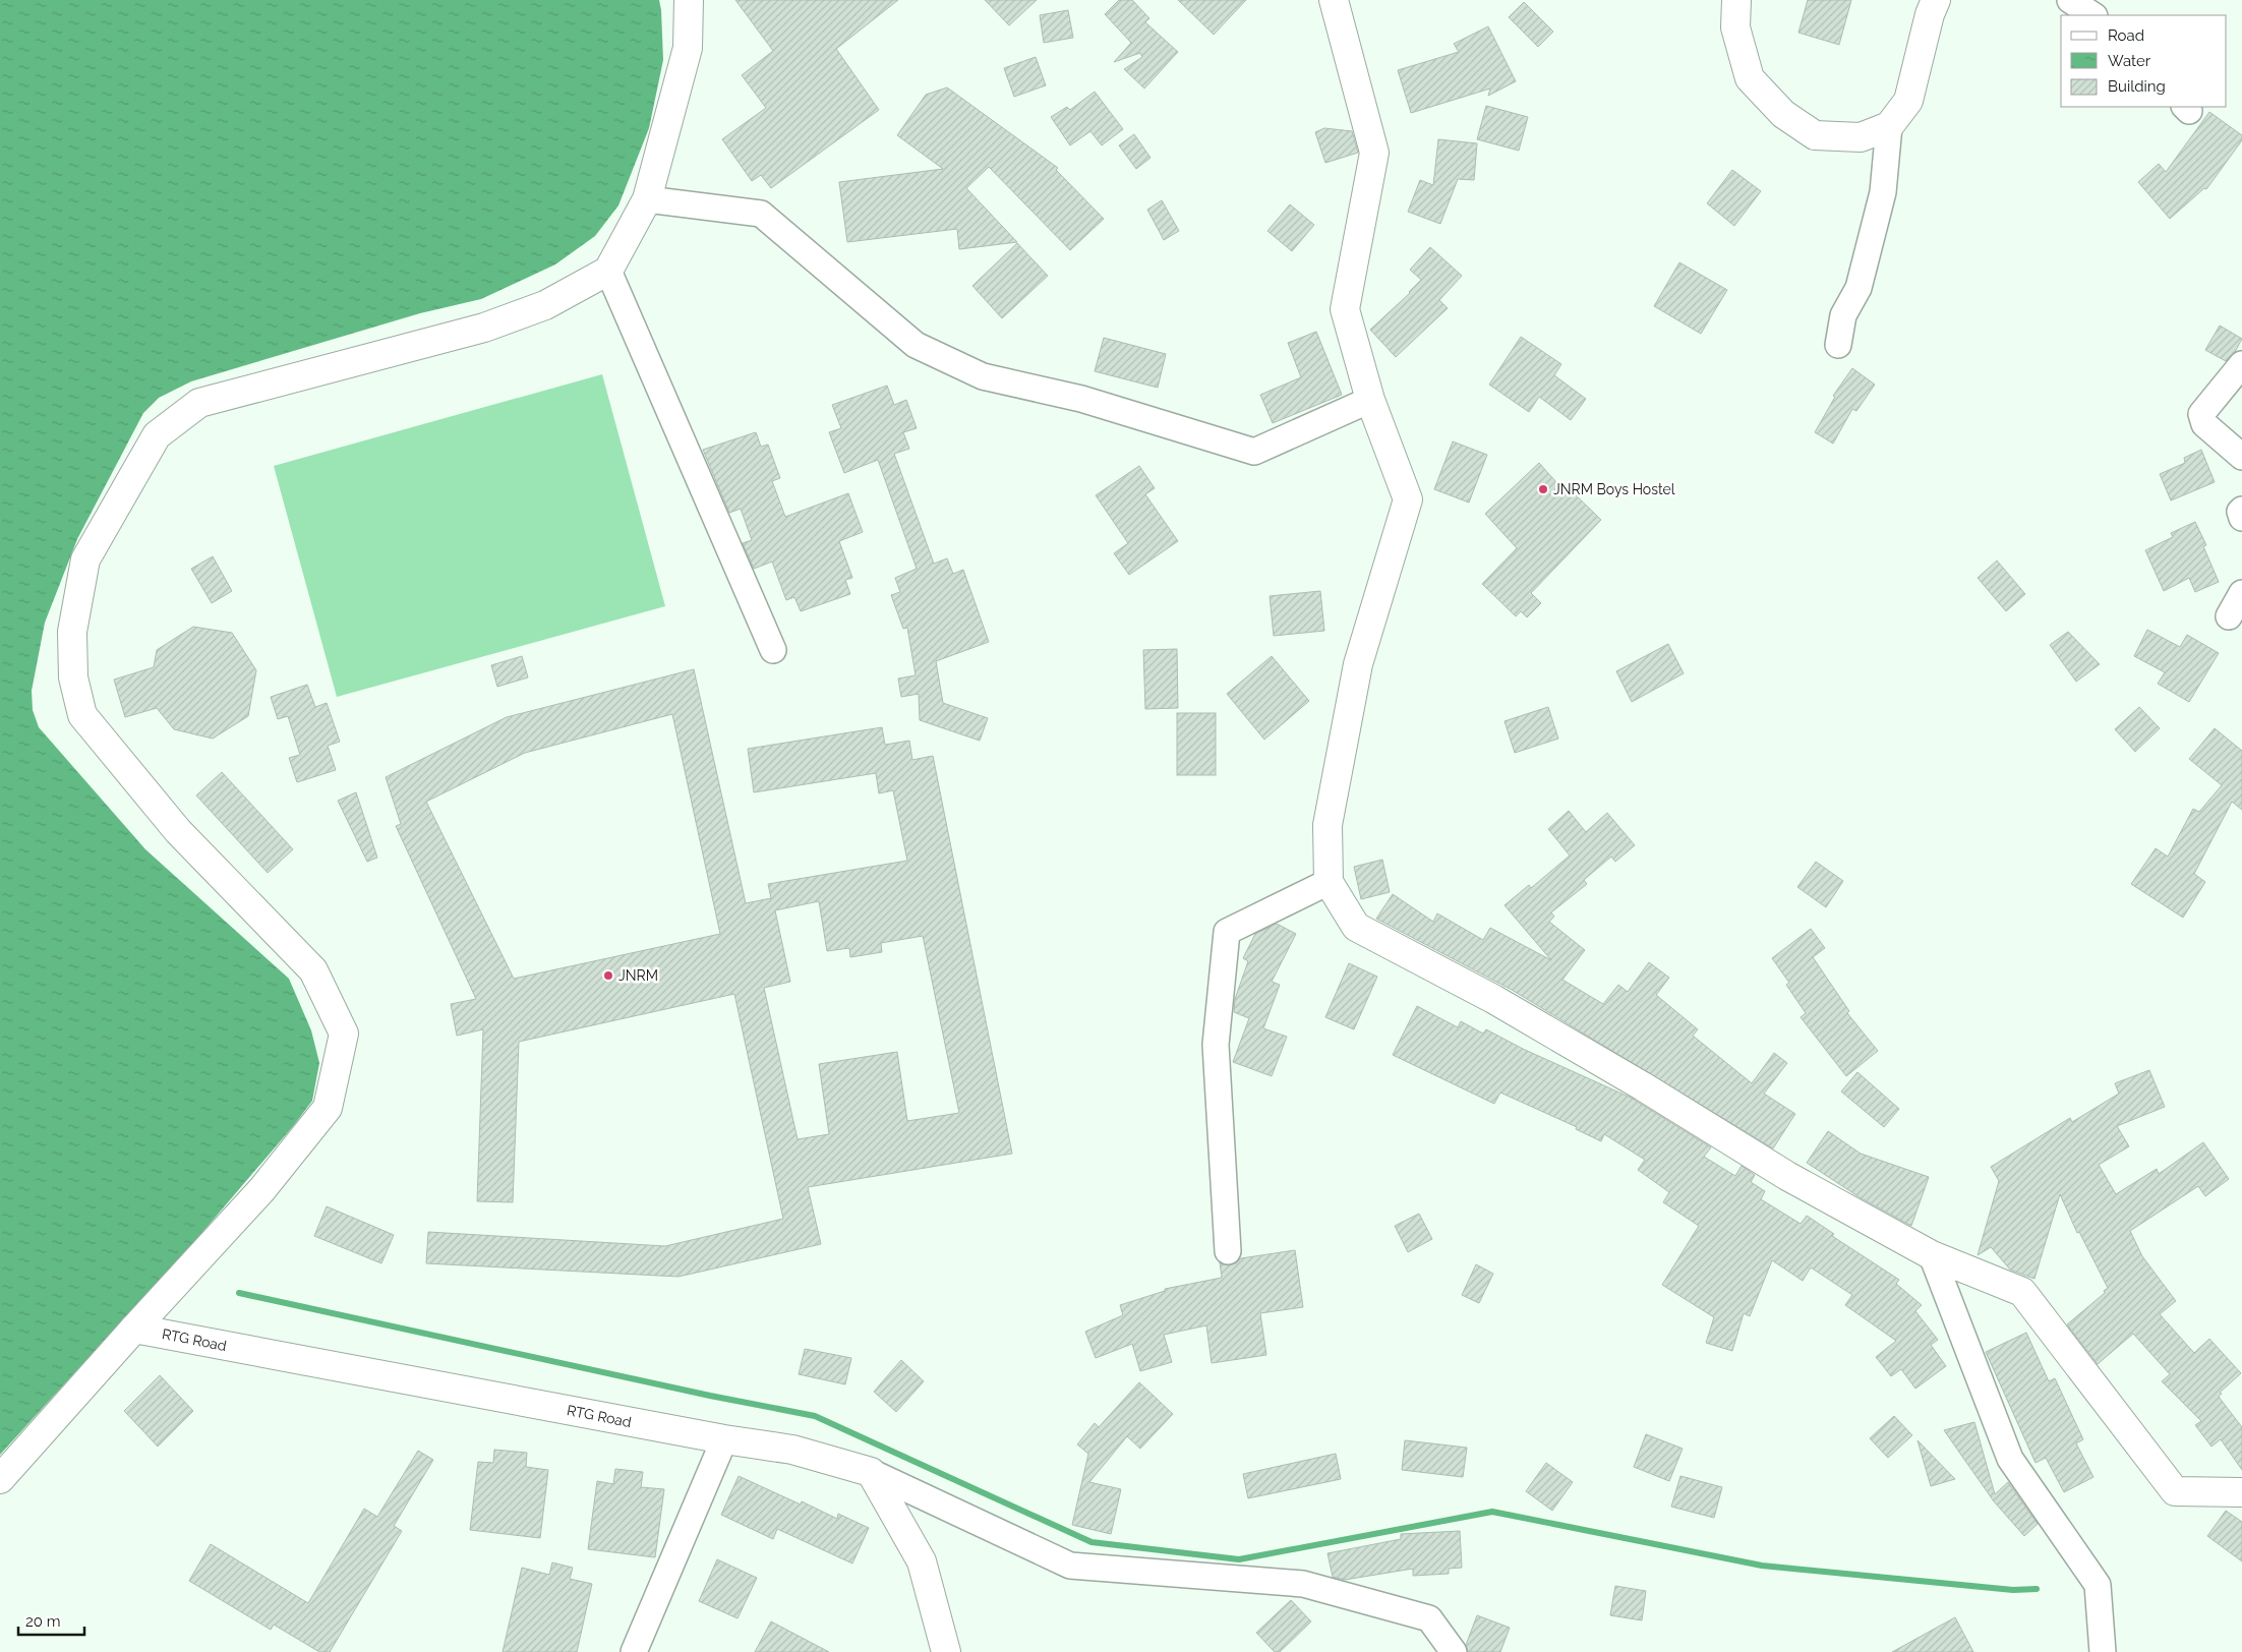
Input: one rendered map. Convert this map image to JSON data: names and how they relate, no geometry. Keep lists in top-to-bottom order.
{
  "streets": {
    "main road": ["RTG Road"]
  },
  "places": ["JNRM Boys Hostel", "JNRM"],
  "legend": ["Road", "Water", "Building"],
  "scale_bar": "20 m"
}
